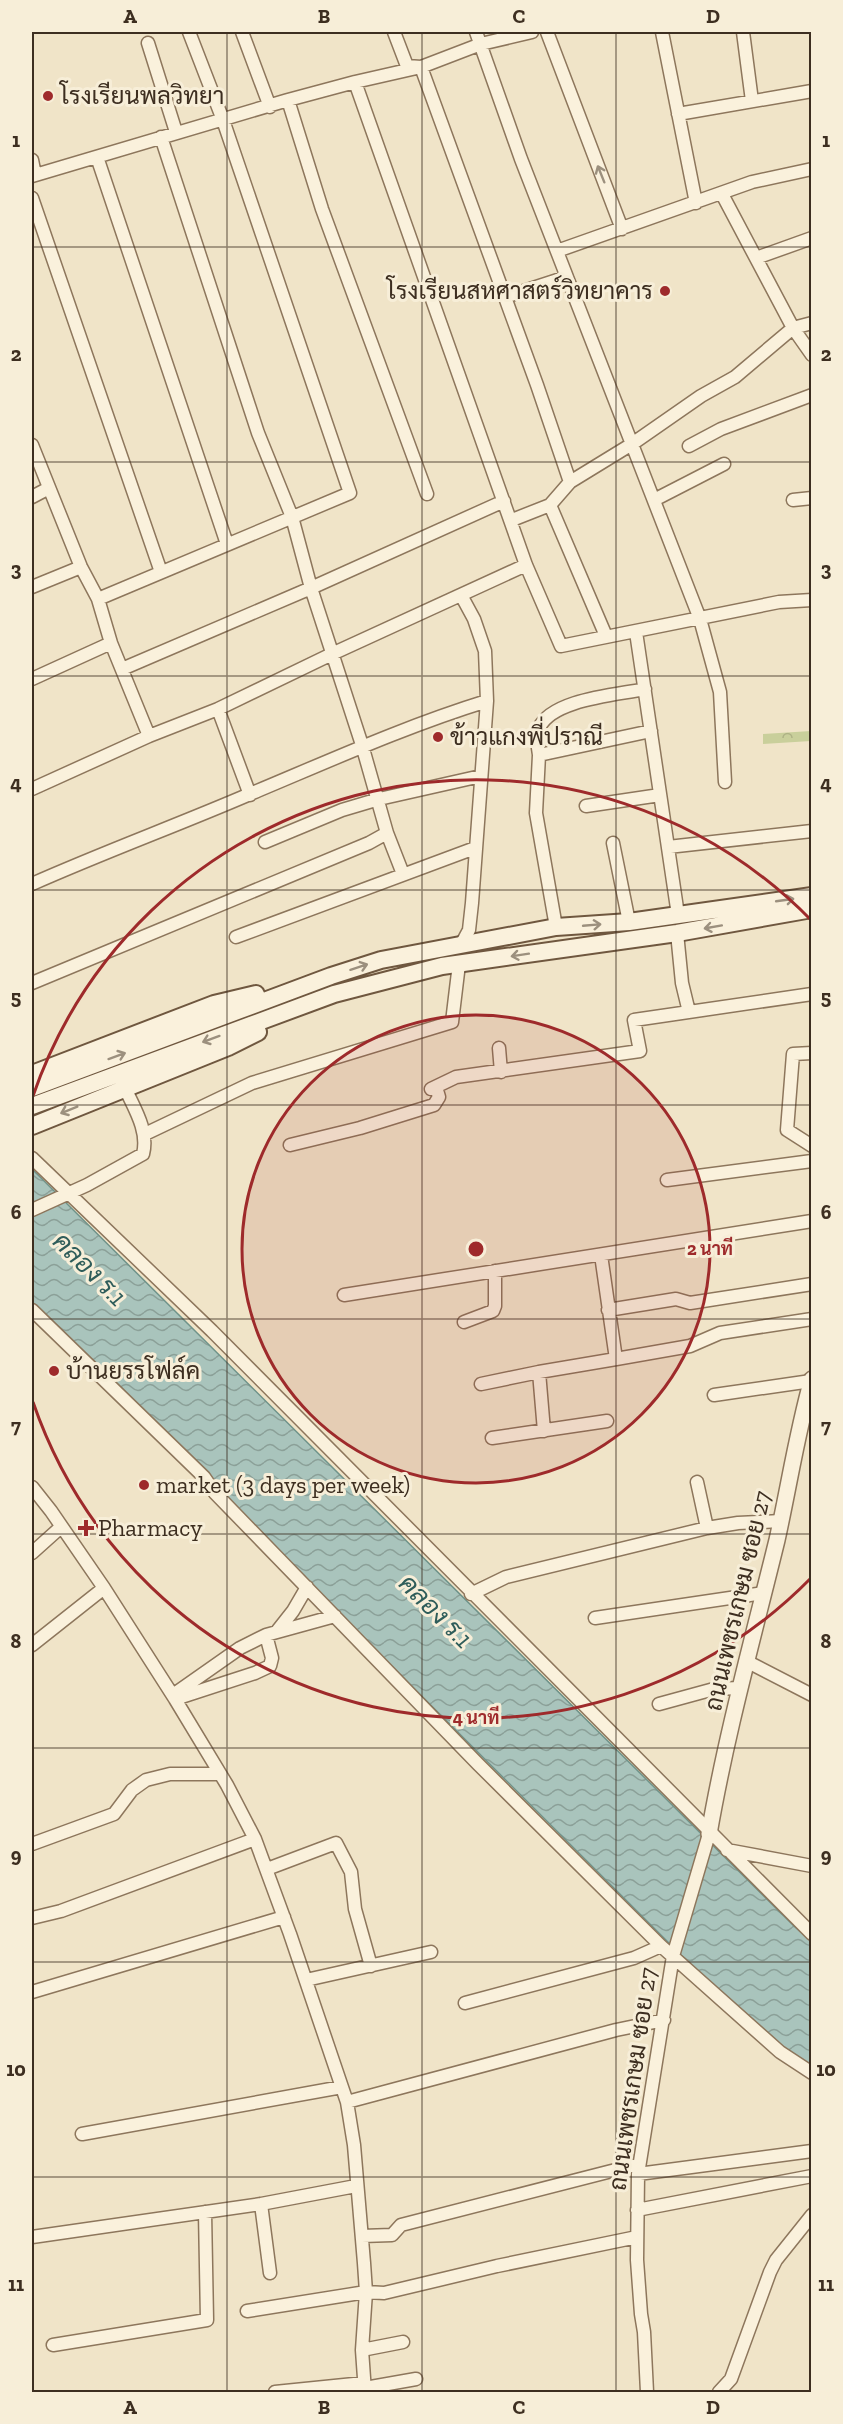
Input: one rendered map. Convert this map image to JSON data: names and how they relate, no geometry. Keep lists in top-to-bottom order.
{
  "streets": {
    "street": ["ถนนเพชรเกษม ซอย 27"]
  },
  "water": ["คลอง ร.1"],
  "places": {
    "other": [
      "โรงเรียนพลวิทยา",
      "โรงเรียนสหศาสตร์วิทยาคาร",
      "ข้าวแกงพี่ปราณี",
      "บ้านยรรโฟล์ค",
      "market (3 days per week)"
    ],
    "health": ["Pharmacy"]
  },
  "grid": {
    "columns": [
      "A",
      "B",
      "C",
      "D"
    ],
    "rows": [
      "1",
      "2",
      "3",
      "4",
      "5",
      "6",
      "7",
      "8",
      "9",
      "10",
      "11"
    ]
  },
  "rings": ["2 นาที", "4 นาที"]
}
